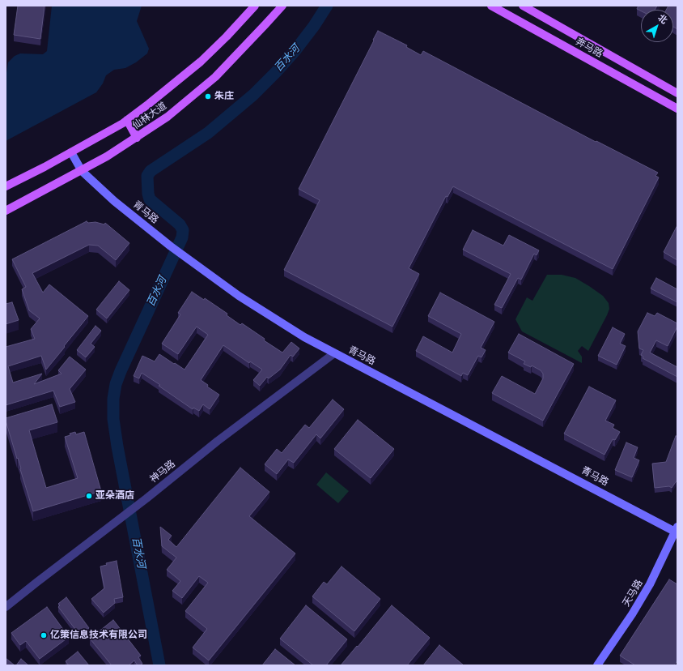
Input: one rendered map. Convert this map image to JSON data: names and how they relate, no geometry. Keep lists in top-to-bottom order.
{
  "streets": {
    "main road": ["奔马路", "仙林大道"],
    "street": ["青马路", "神马路", "天马路"]
  },
  "crossings": [
    ["仙林大道", "青马路"],
    ["青马路", "神马路"],
    ["青马路", "天马路"]
  ],
  "water": ["百水河"],
  "places": ["朱庄", "亚朵酒店", "亿策信息技术有限公司"],
  "north": "top right"
}
